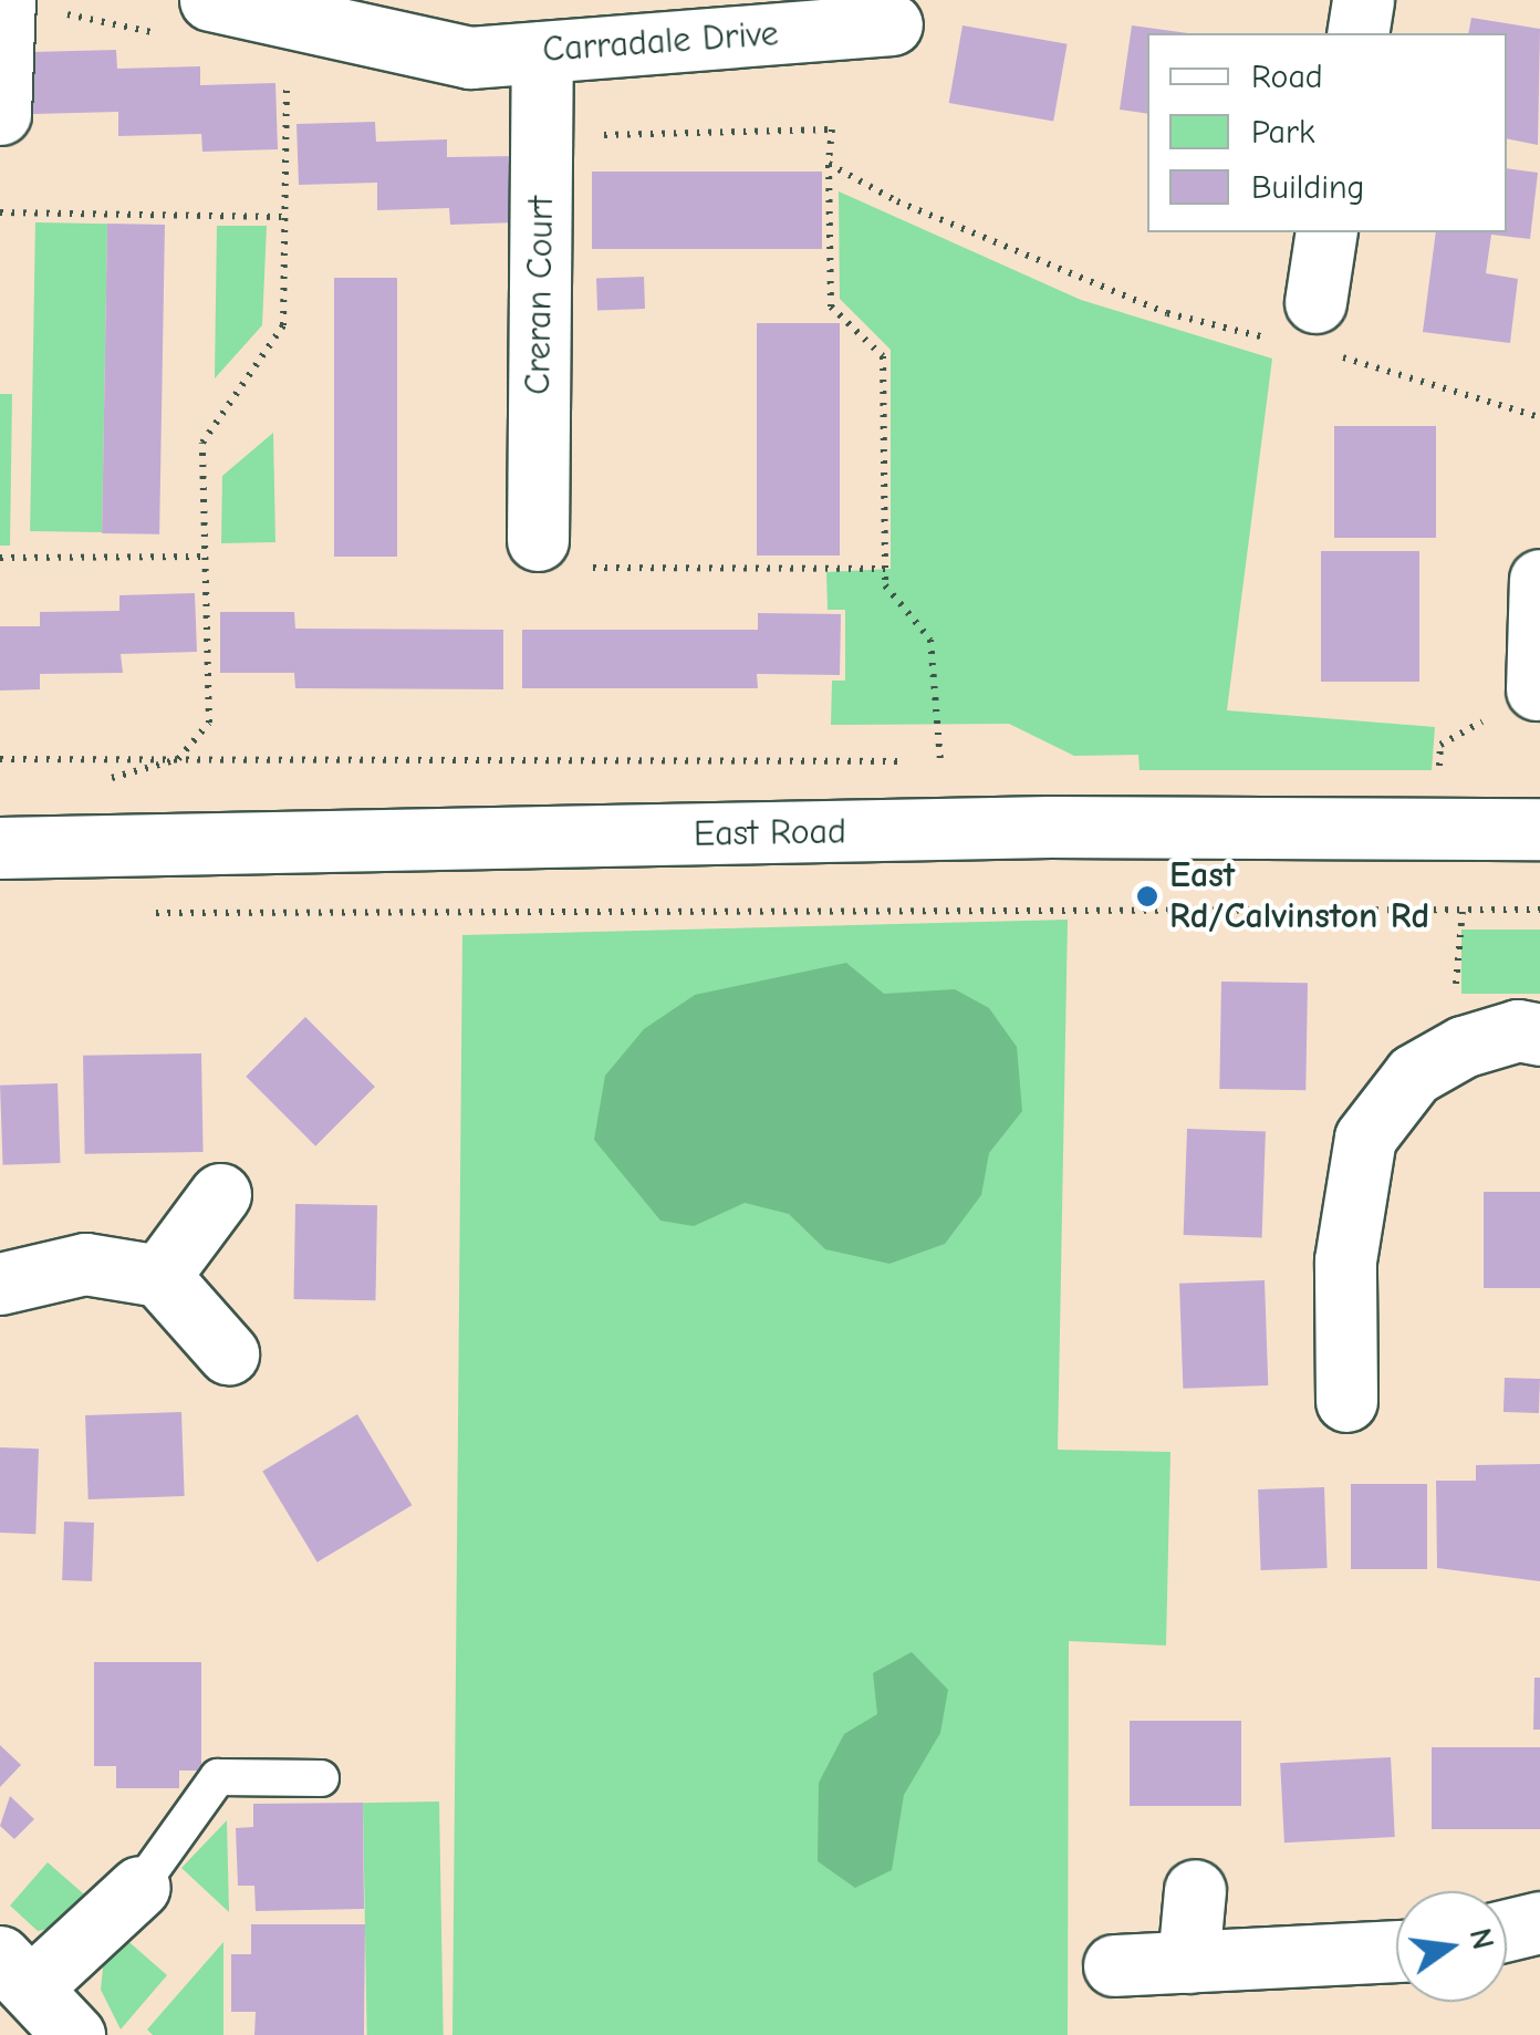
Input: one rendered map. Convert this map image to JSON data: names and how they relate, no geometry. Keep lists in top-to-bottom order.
{
  "streets": {
    "street": ["Carradale Drive", "Creran Court", "East Road"]
  },
  "crossings": [
    ["Carradale Drive", "Creran Court"]
  ],
  "places": ["East Rd/Calvinston Rd"],
  "legend": ["Road", "Park", "Building"],
  "north": "right"
}
